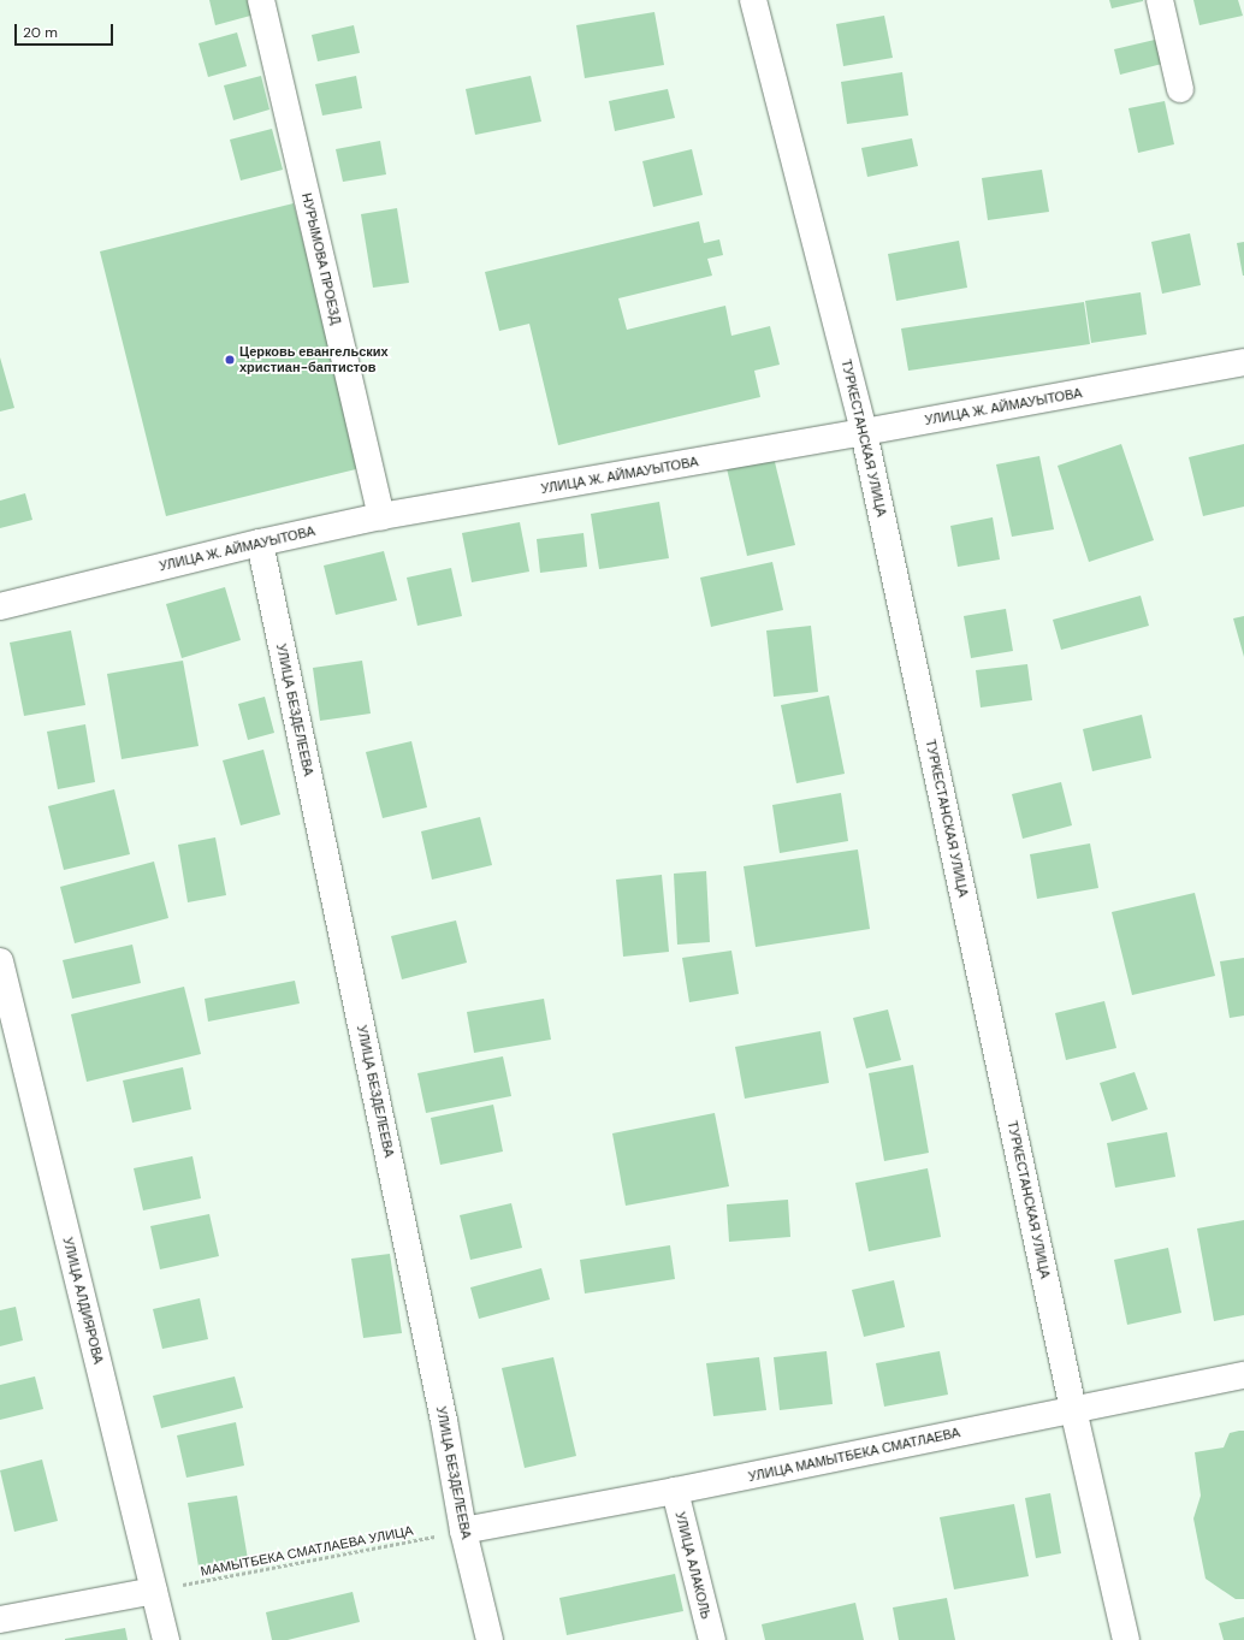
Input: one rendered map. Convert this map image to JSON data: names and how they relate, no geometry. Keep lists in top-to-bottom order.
{
  "streets": {
    "street": [
      "НУРЫМОВА ПРОЕЗД",
      "УЛИЦА Ж. АЙМАУЫТОВА",
      "ТУРКЕСТАНСКАЯ УЛИЦА",
      "УЛИЦА БЕЗДЕЛЕЕВА",
      "УЛИЦА АЛДИЯРОВА",
      "УЛИЦА МАМЫТБЕКА СМАТЛАЕВА",
      "УЛИЦА АЛАКОЛЬ"
    ],
    "path": ["МАМЫТБЕКА СМАТЛАЕВА УЛИЦА"]
  },
  "crossings": [
    ["НУРЫМОВА ПРОЕЗД", "УЛИЦА Ж. АЙМАУЫТОВА"],
    ["УЛИЦА Ж. АЙМАУЫТОВА", "ТУРКЕСТАНСКАЯ УЛИЦА"],
    ["УЛИЦА Ж. АЙМАУЫТОВА", "УЛИЦА БЕЗДЕЛЕЕВА"],
    ["ТУРКЕСТАНСКАЯ УЛИЦА", "УЛИЦА МАМЫТБЕКА СМАТЛАЕВА"],
    ["УЛИЦА БЕЗДЕЛЕЕВА", "УЛИЦА МАМЫТБЕКА СМАТЛАЕВА"],
    ["УЛИЦА БЕЗДЕЛЕЕВА", "МАМЫТБЕКА СМАТЛАЕВА УЛИЦА"],
    ["УЛИЦА АЛДИЯРОВА", "МАМЫТБЕКА СМАТЛАЕВА УЛИЦА"],
    ["УЛИЦА МАМЫТБЕКА СМАТЛАЕВА", "МАМЫТБЕКА СМАТЛАЕВА УЛИЦА"],
    ["УЛИЦА МАМЫТБЕКА СМАТЛАЕВА", "УЛИЦА АЛАКОЛЬ"]
  ],
  "places": ["Церковь евангельских христиан-баптистов"],
  "scale_bar": "20 m"
}
